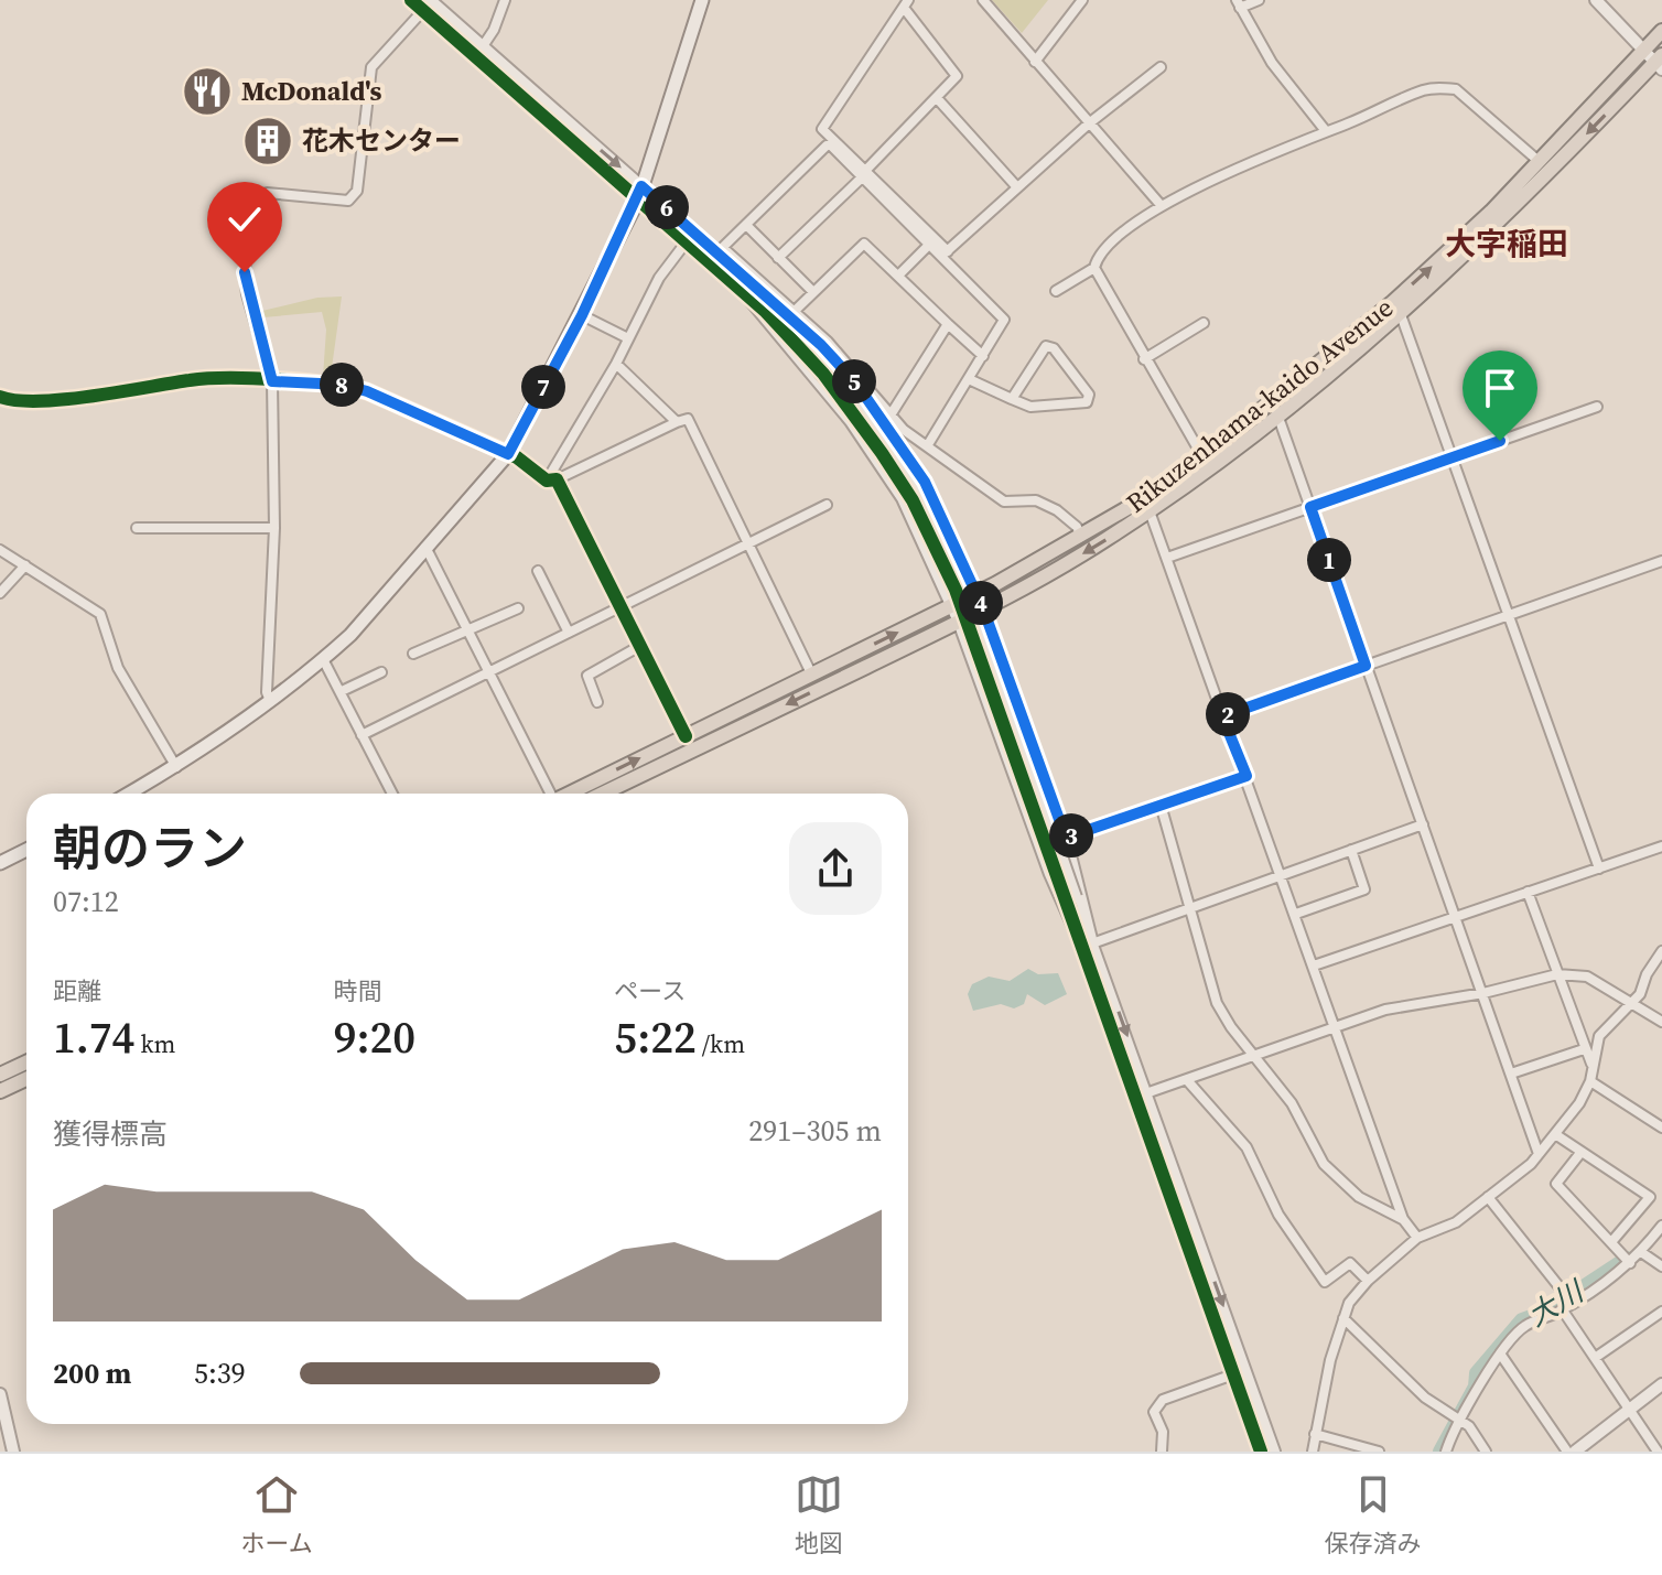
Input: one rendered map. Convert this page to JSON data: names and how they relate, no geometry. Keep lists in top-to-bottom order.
{
  "streets": {
    "highway": ["Rikuzenhama-kaido Avenue"]
  },
  "districts": ["大字稲田"],
  "water": ["大川"],
  "places": {
    "restaurant": ["McDonald's"],
    "building": ["花木センター"]
  },
  "page": {
    "pins": [
      "6",
      "5",
      "8",
      "7",
      "1",
      "4",
      "2",
      "3"
    ],
    "heading": ["朝のラン", "07:12"],
    "stats": [
      ["距離", "1.74 km"],
      ["時間", "9:20"],
      ["ペース", "5:22 /km"]
    ],
    "chart": ["獲得標高", "291–305 m"],
    "list": [
      {
        "name": "200 m",
        "note": "5:39"
      }
    ],
    "tabs": ["ホーム", "地図", "保存済み"]
  }
}
